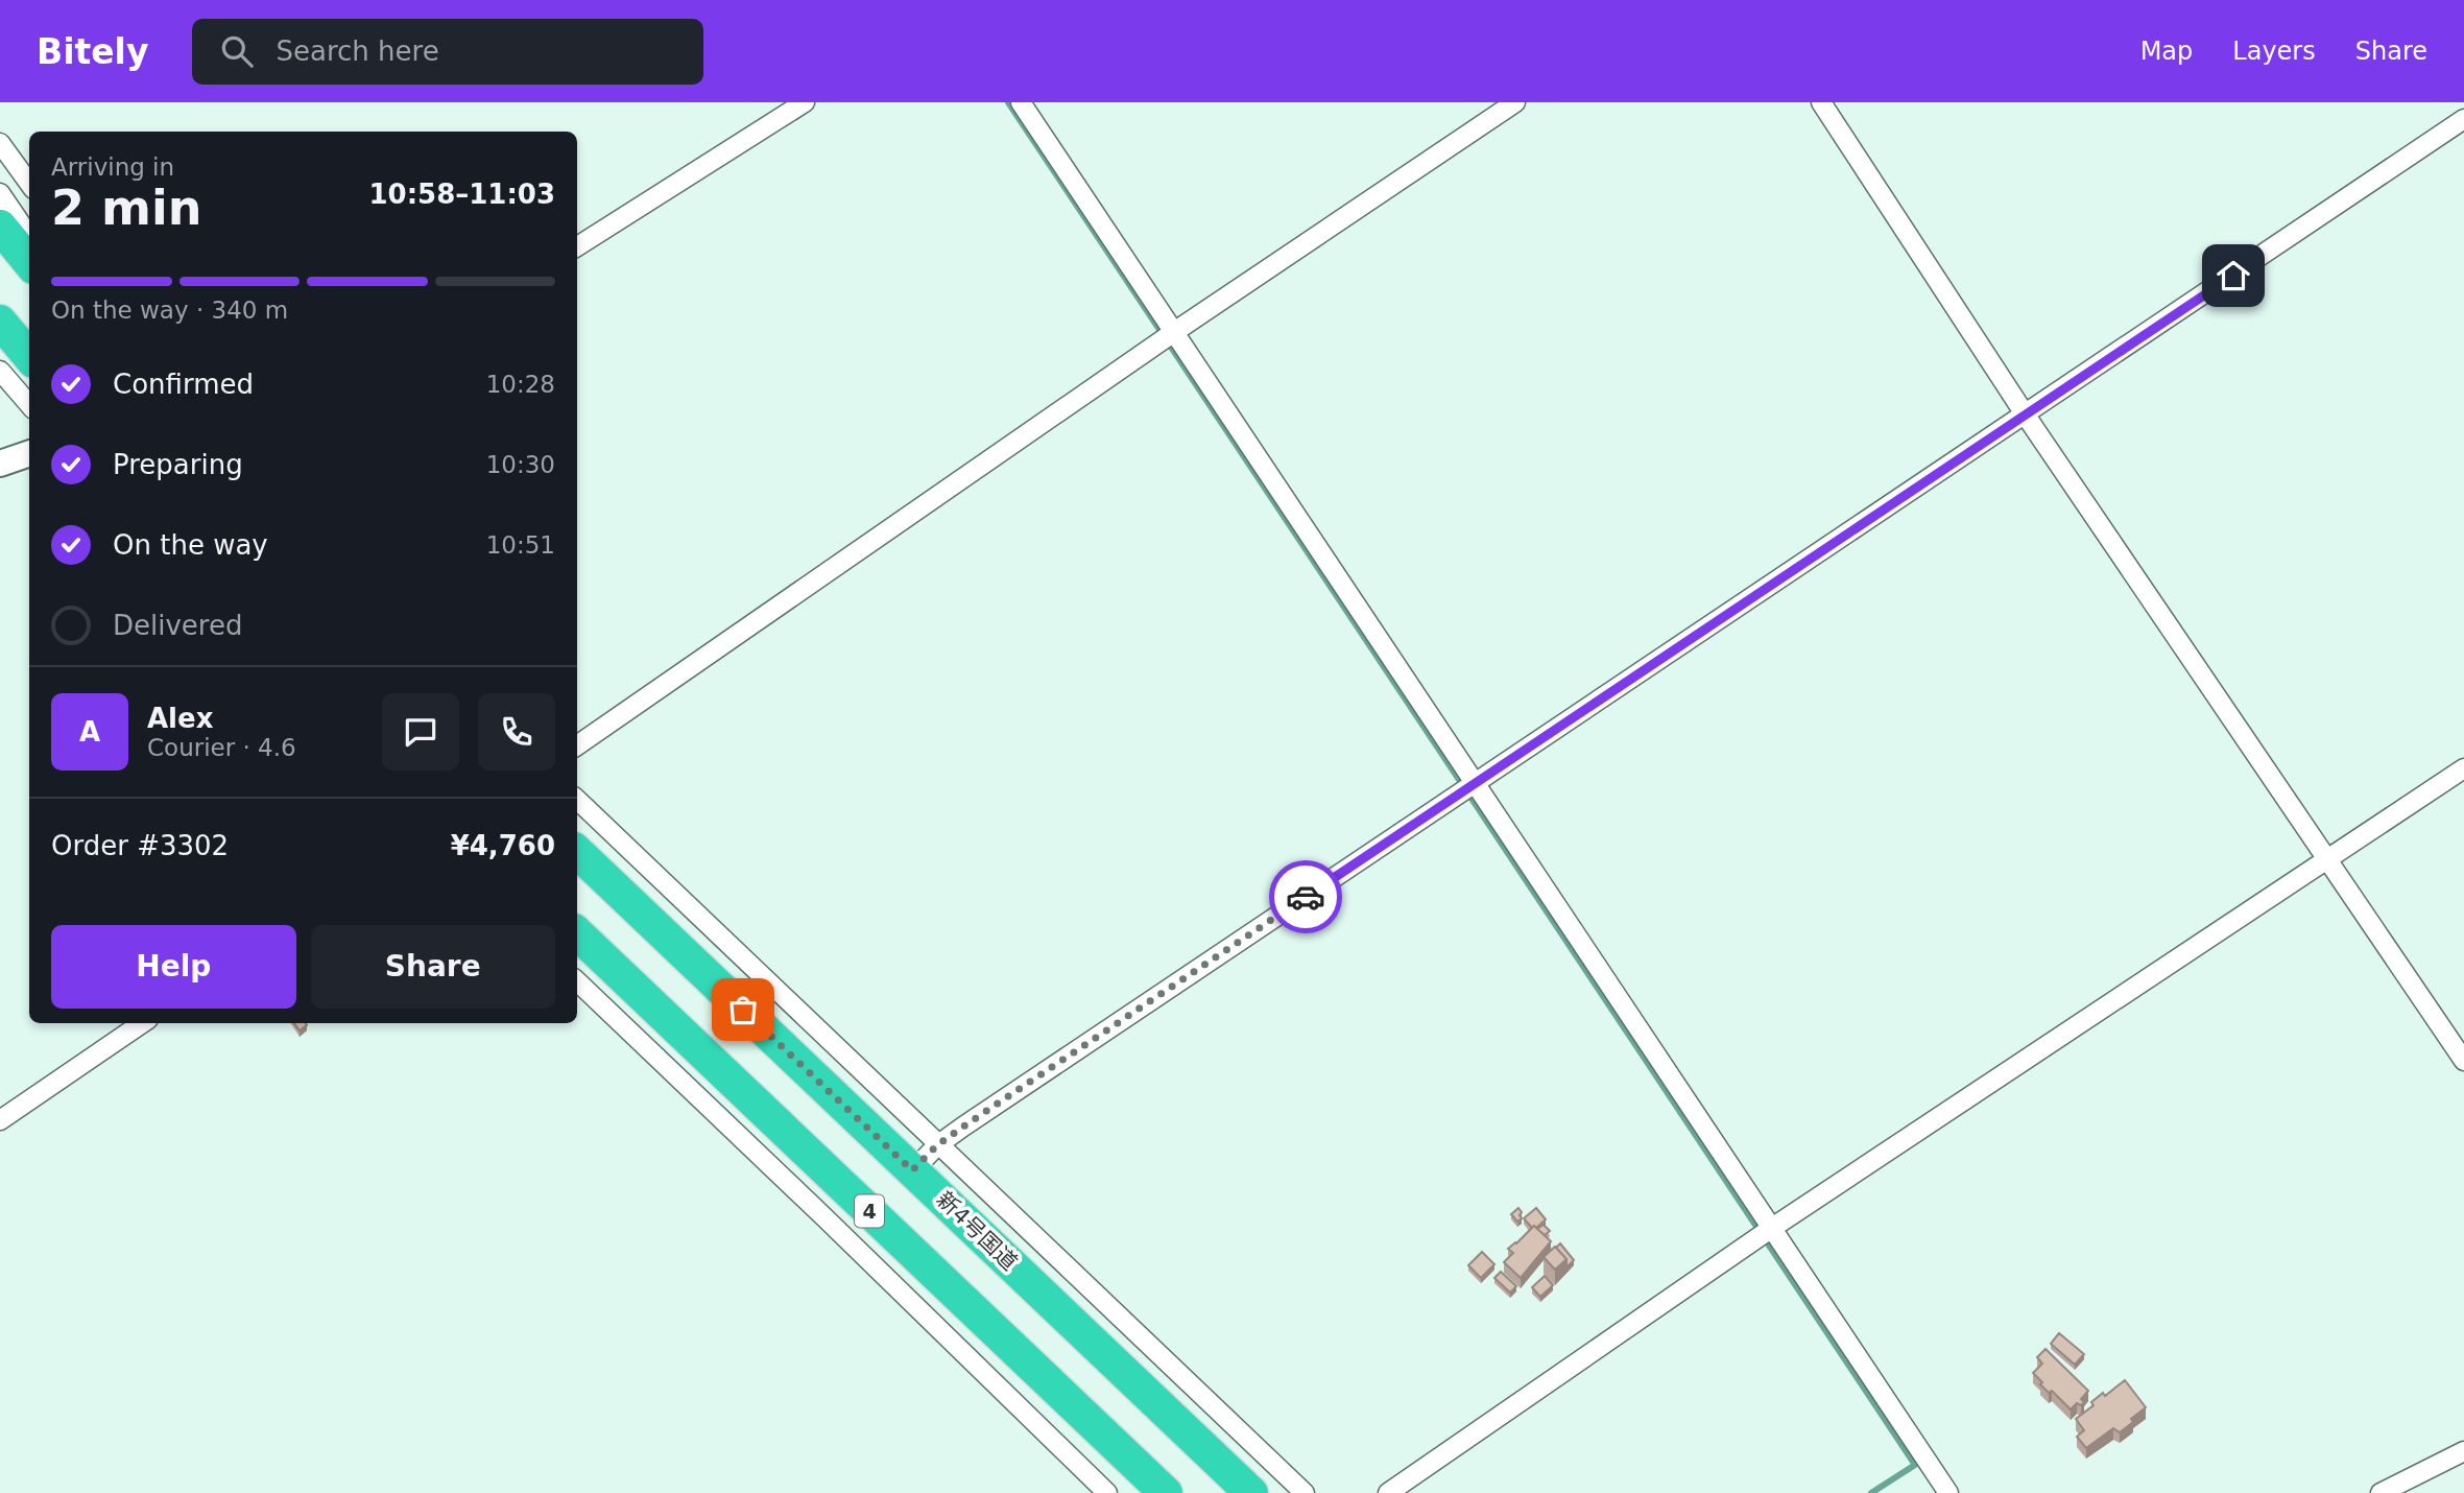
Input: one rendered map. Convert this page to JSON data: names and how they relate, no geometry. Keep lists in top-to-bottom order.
{
  "streets": {
    "highway": ["4", "新4号国道"]
  },
  "page": {
    "header": "Bitely",
    "search": "Search here",
    "nav": ["Map", "Layers", "Share"],
    "heading": ["2 min", "Arriving in", "10:58–11:03"],
    "panel": [
      "Alex",
      "Courier · 4.6",
      "Order #3302",
      "¥4,760"
    ],
    "bar": "On the way · 340 m",
    "list": [
      ["Confirmed", "10:28"],
      ["Preparing", "10:30"],
      ["On the way", "10:51"],
      "Delivered"
    ],
    "round": "A",
    "buttons": ["Help", "Share"]
  }
}
